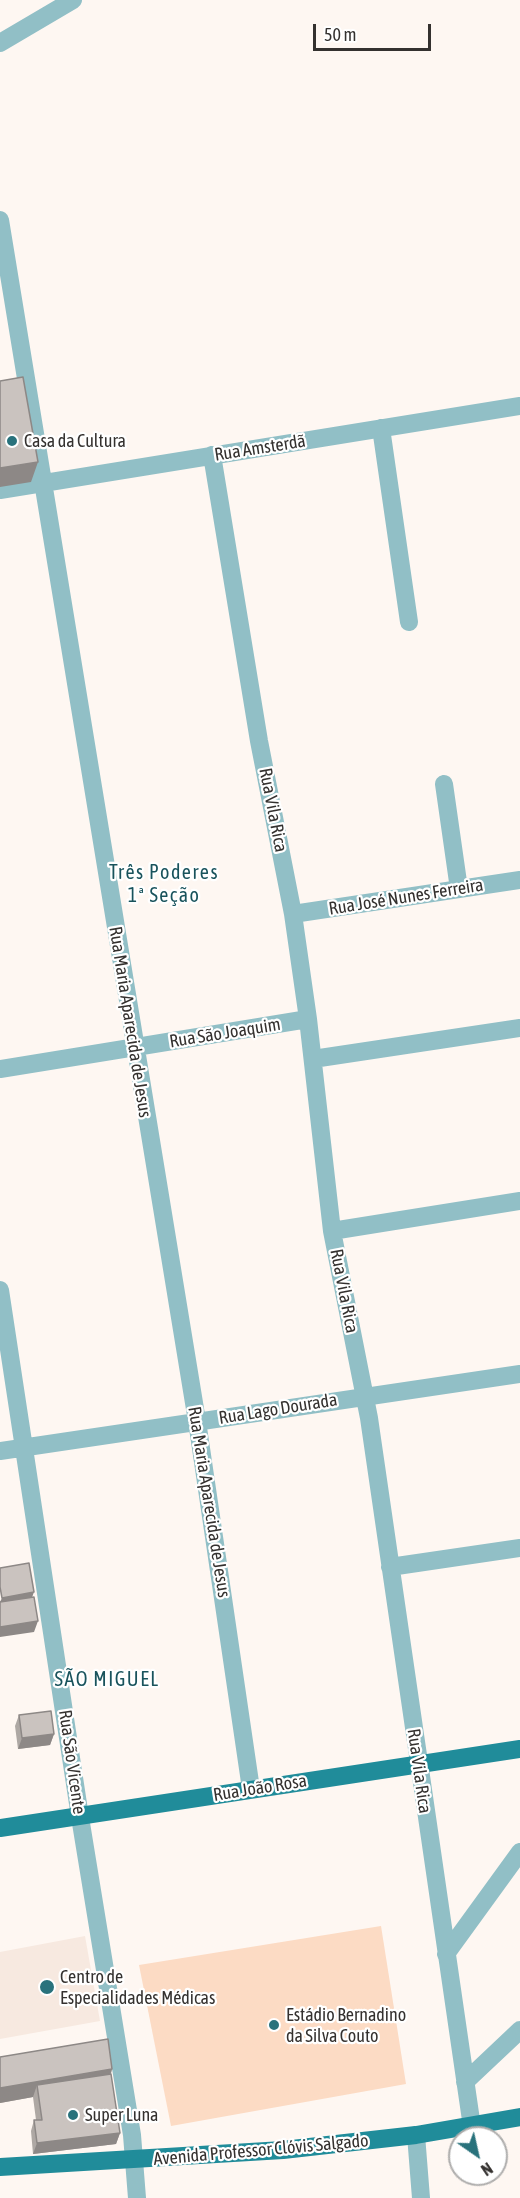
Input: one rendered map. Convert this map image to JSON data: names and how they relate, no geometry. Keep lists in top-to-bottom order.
{
  "streets": {
    "main road": ["Rua João Rosa", "Avenida Professor Clóvis Salgado"],
    "street": [
      "Rua Amsterdã",
      "Rua Vila Rica",
      "Rua José Nunes Ferreira",
      "Rua Maria Aparecida de Jesus",
      "Rua São Joaquim",
      "Rua Lago Dourada",
      "Rua São Vicente"
    ]
  },
  "crossings": [
    ["Rua Amsterdã", "Rua Vila Rica"],
    ["Rua Amsterdã", "Rua Maria Aparecida de Jesus"],
    ["Rua Vila Rica", "Rua José Nunes Ferreira"],
    ["Rua Vila Rica", "Rua São Joaquim"],
    ["Rua Vila Rica", "Rua Lago Dourada"],
    ["Rua Vila Rica", "Rua João Rosa"],
    ["Rua Maria Aparecida de Jesus", "Rua São Joaquim"],
    ["Rua Maria Aparecida de Jesus", "Rua Lago Dourada"],
    ["Rua Maria Aparecida de Jesus", "Rua João Rosa"],
    ["Rua Lago Dourada", "Rua São Vicente"],
    ["Rua São Vicente", "Rua João Rosa"],
    ["Rua São Vicente", "Avenida Professor Clóvis Salgado"]
  ],
  "districts": ["Três Poderes 1ª Seção", "SÃO MIGUEL"],
  "places": [
    "Casa da Cultura",
    "Centro de Especialidades Médicas",
    "Estádio Bernadino da Silva Couto",
    "Super Luna"
  ],
  "scale_bar": "50 m",
  "north": "bottom right"
}
